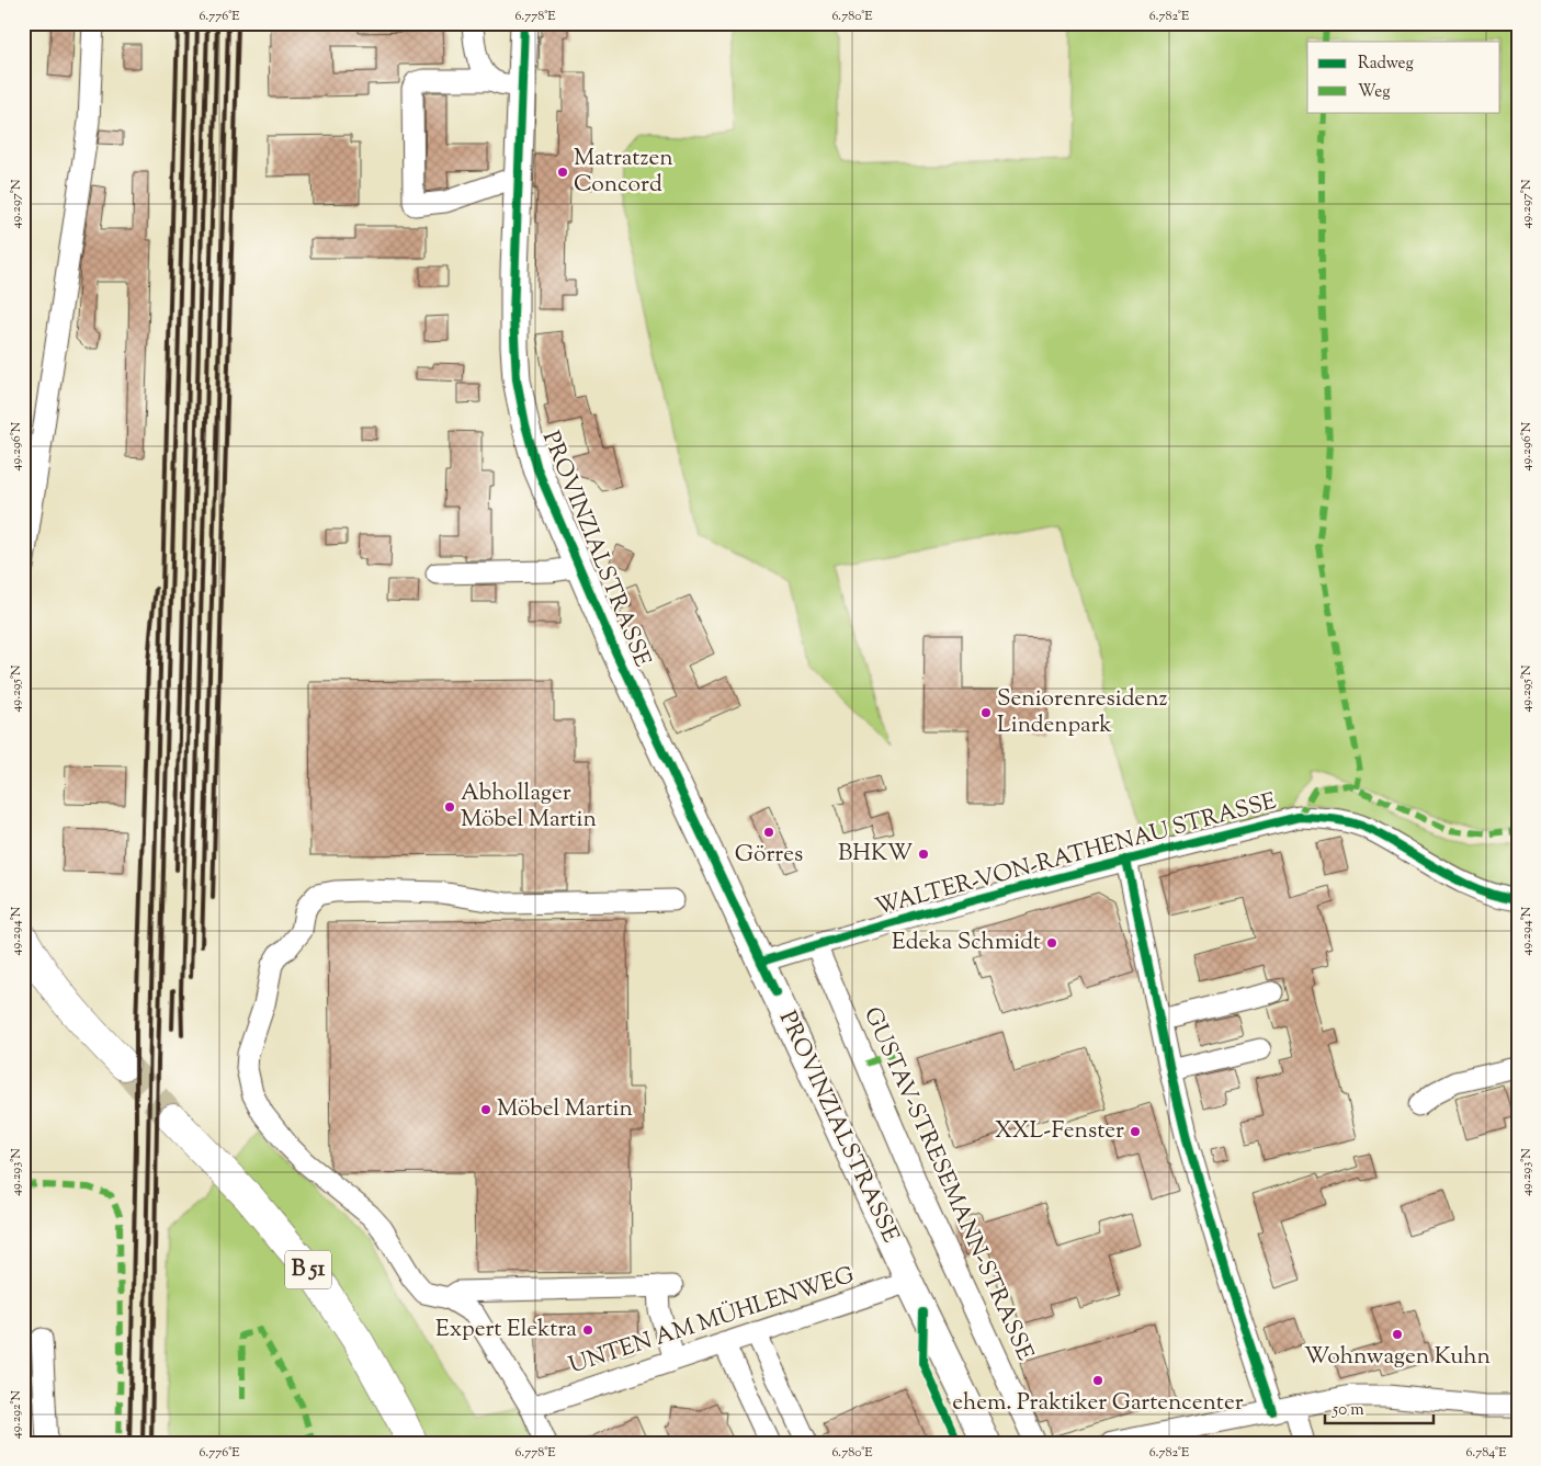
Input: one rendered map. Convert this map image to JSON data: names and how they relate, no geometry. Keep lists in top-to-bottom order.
{
  "streets": {
    "highway": ["B 51"],
    "main road": ["PROVINZIALSTRASSE"],
    "street": ["WALTER-VON-RATHENAU STRASSE", "GUSTAV-STRESEMANN-STRASSE", "UNTEN AM MÜHLENWEG"]
  },
  "crossings": [
    ["PROVINZIALSTRASSE", "WALTER-VON-RATHENAU STRASSE"],
    ["PROVINZIALSTRASSE", "UNTEN AM MÜHLENWEG"],
    ["WALTER-VON-RATHENAU STRASSE", "GUSTAV-STRESEMANN-STRASSE"]
  ],
  "places": [
    "Matratzen Concord",
    "Seniorenresidenz Lindenpark",
    "Abhollager Möbel Martin",
    "Görres",
    "BHKW",
    "Edeka Schmidt",
    "Möbel Martin",
    "XXL-Fenster",
    "Expert Elektra",
    "Wohnwagen Kuhn",
    "ehem. Praktiker Gartencenter"
  ],
  "legend": ["Radweg", "Weg"],
  "scale_bar": "50 m",
  "coordinates": [
    "6.776°E",
    "6.778°E",
    "6.780°E",
    "6.782°E",
    "49.297°N",
    "49.296°N",
    "49.295°N",
    "49.294°N",
    "49.293°N",
    "49.292°N",
    "6.784°E"
  ]
}
